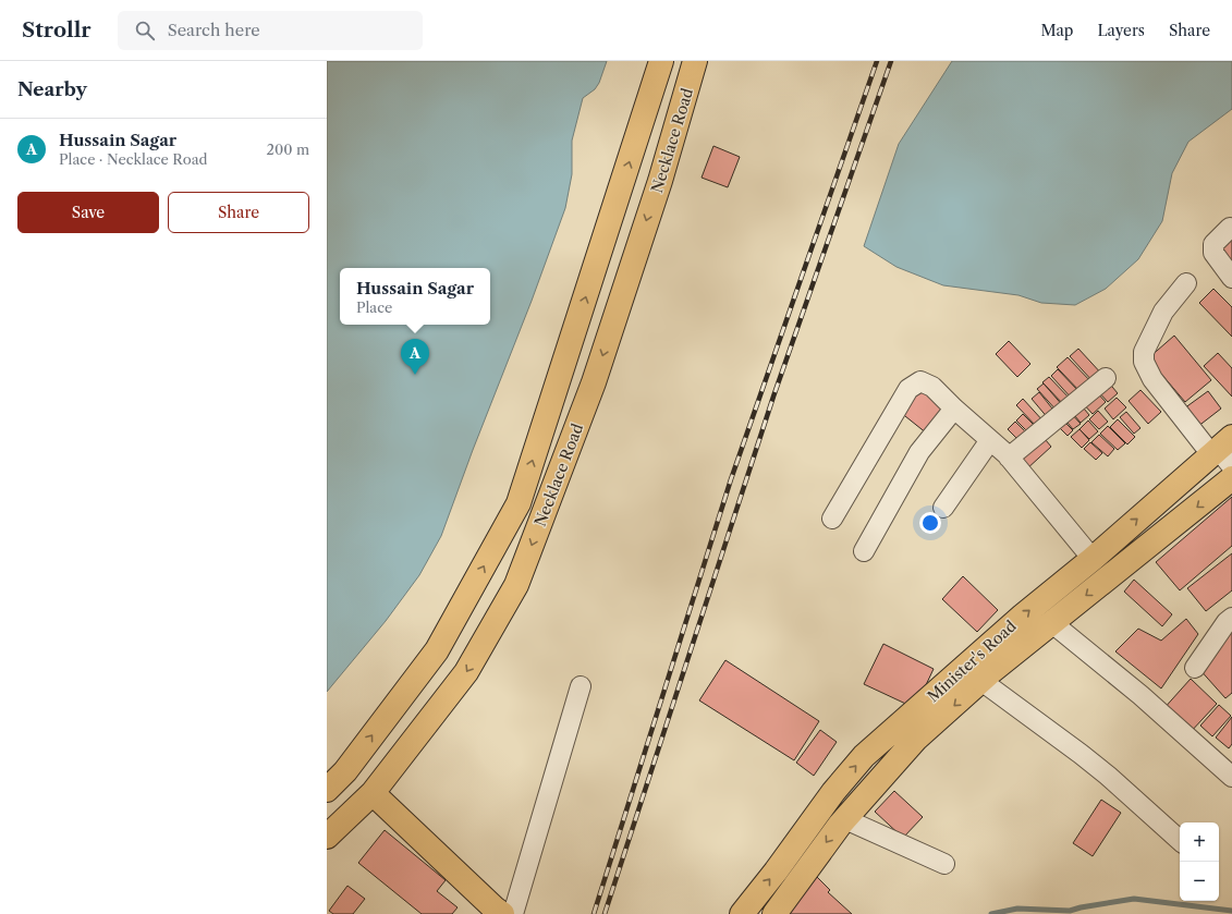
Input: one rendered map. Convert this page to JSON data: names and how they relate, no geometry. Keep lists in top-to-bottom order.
{
  "streets": {
    "main road": ["Necklace Road", "Minister's Road"]
  },
  "page": {
    "header": "Strollr",
    "search": "Search here",
    "nav": ["Map", "Layers", "Share"],
    "heading": "Nearby",
    "list": [
      {
        "mark": "A",
        "name": "Hussain Sagar",
        "note": "Place · Necklace Road",
        "value": "200 m"
      }
    ],
    "buttons": ["Save", "Share"],
    "popup": ["Hussain Sagar", "Place"],
    "pins": "A",
    "map_buttons": ["+", "−"]
  }
}
